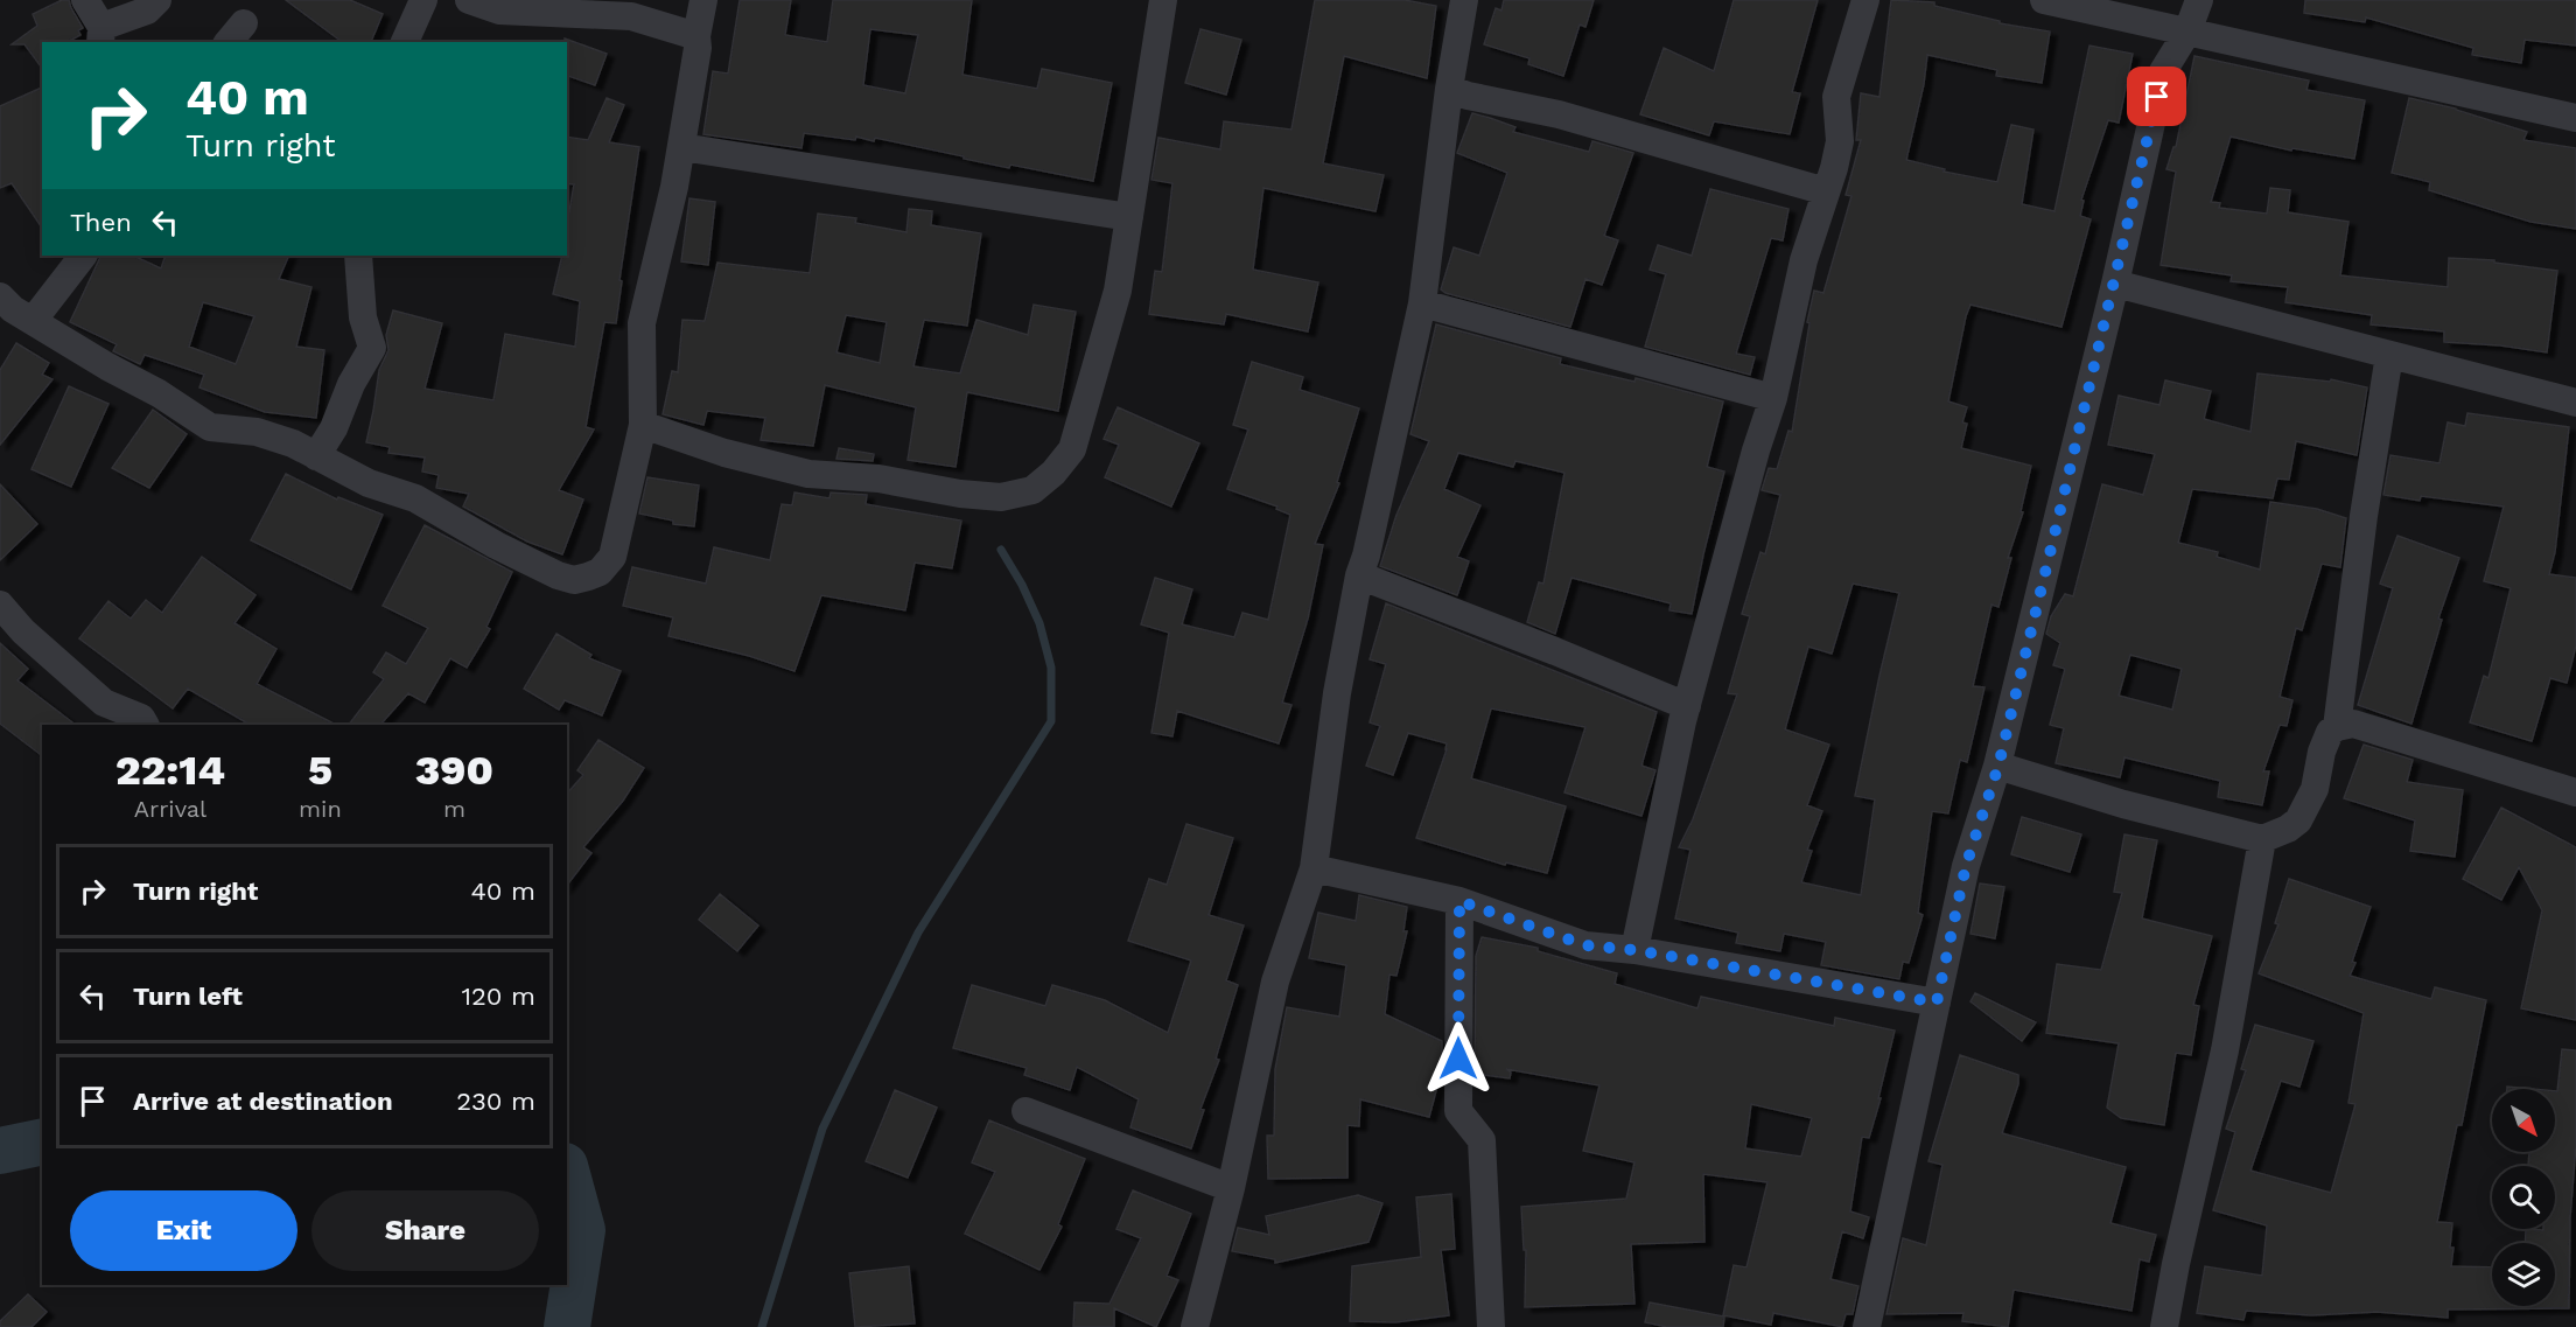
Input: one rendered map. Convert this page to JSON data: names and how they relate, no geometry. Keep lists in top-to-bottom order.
{
  "north": "bottom right",
  "page": {
    "turn": ["40 m", "Turn right"],
    "then": "Then",
    "eta": [
      "22:14",
      "Arrival",
      "5",
      "min",
      "390",
      "m"
    ],
    "list": [
      {
        "name": "Turn right",
        "value": "40 m"
      },
      {
        "name": "Turn left",
        "value": "120 m"
      },
      {
        "name": "Arrive at destination",
        "value": "230 m"
      }
    ],
    "buttons": ["Exit", "Share"]
  }
}
